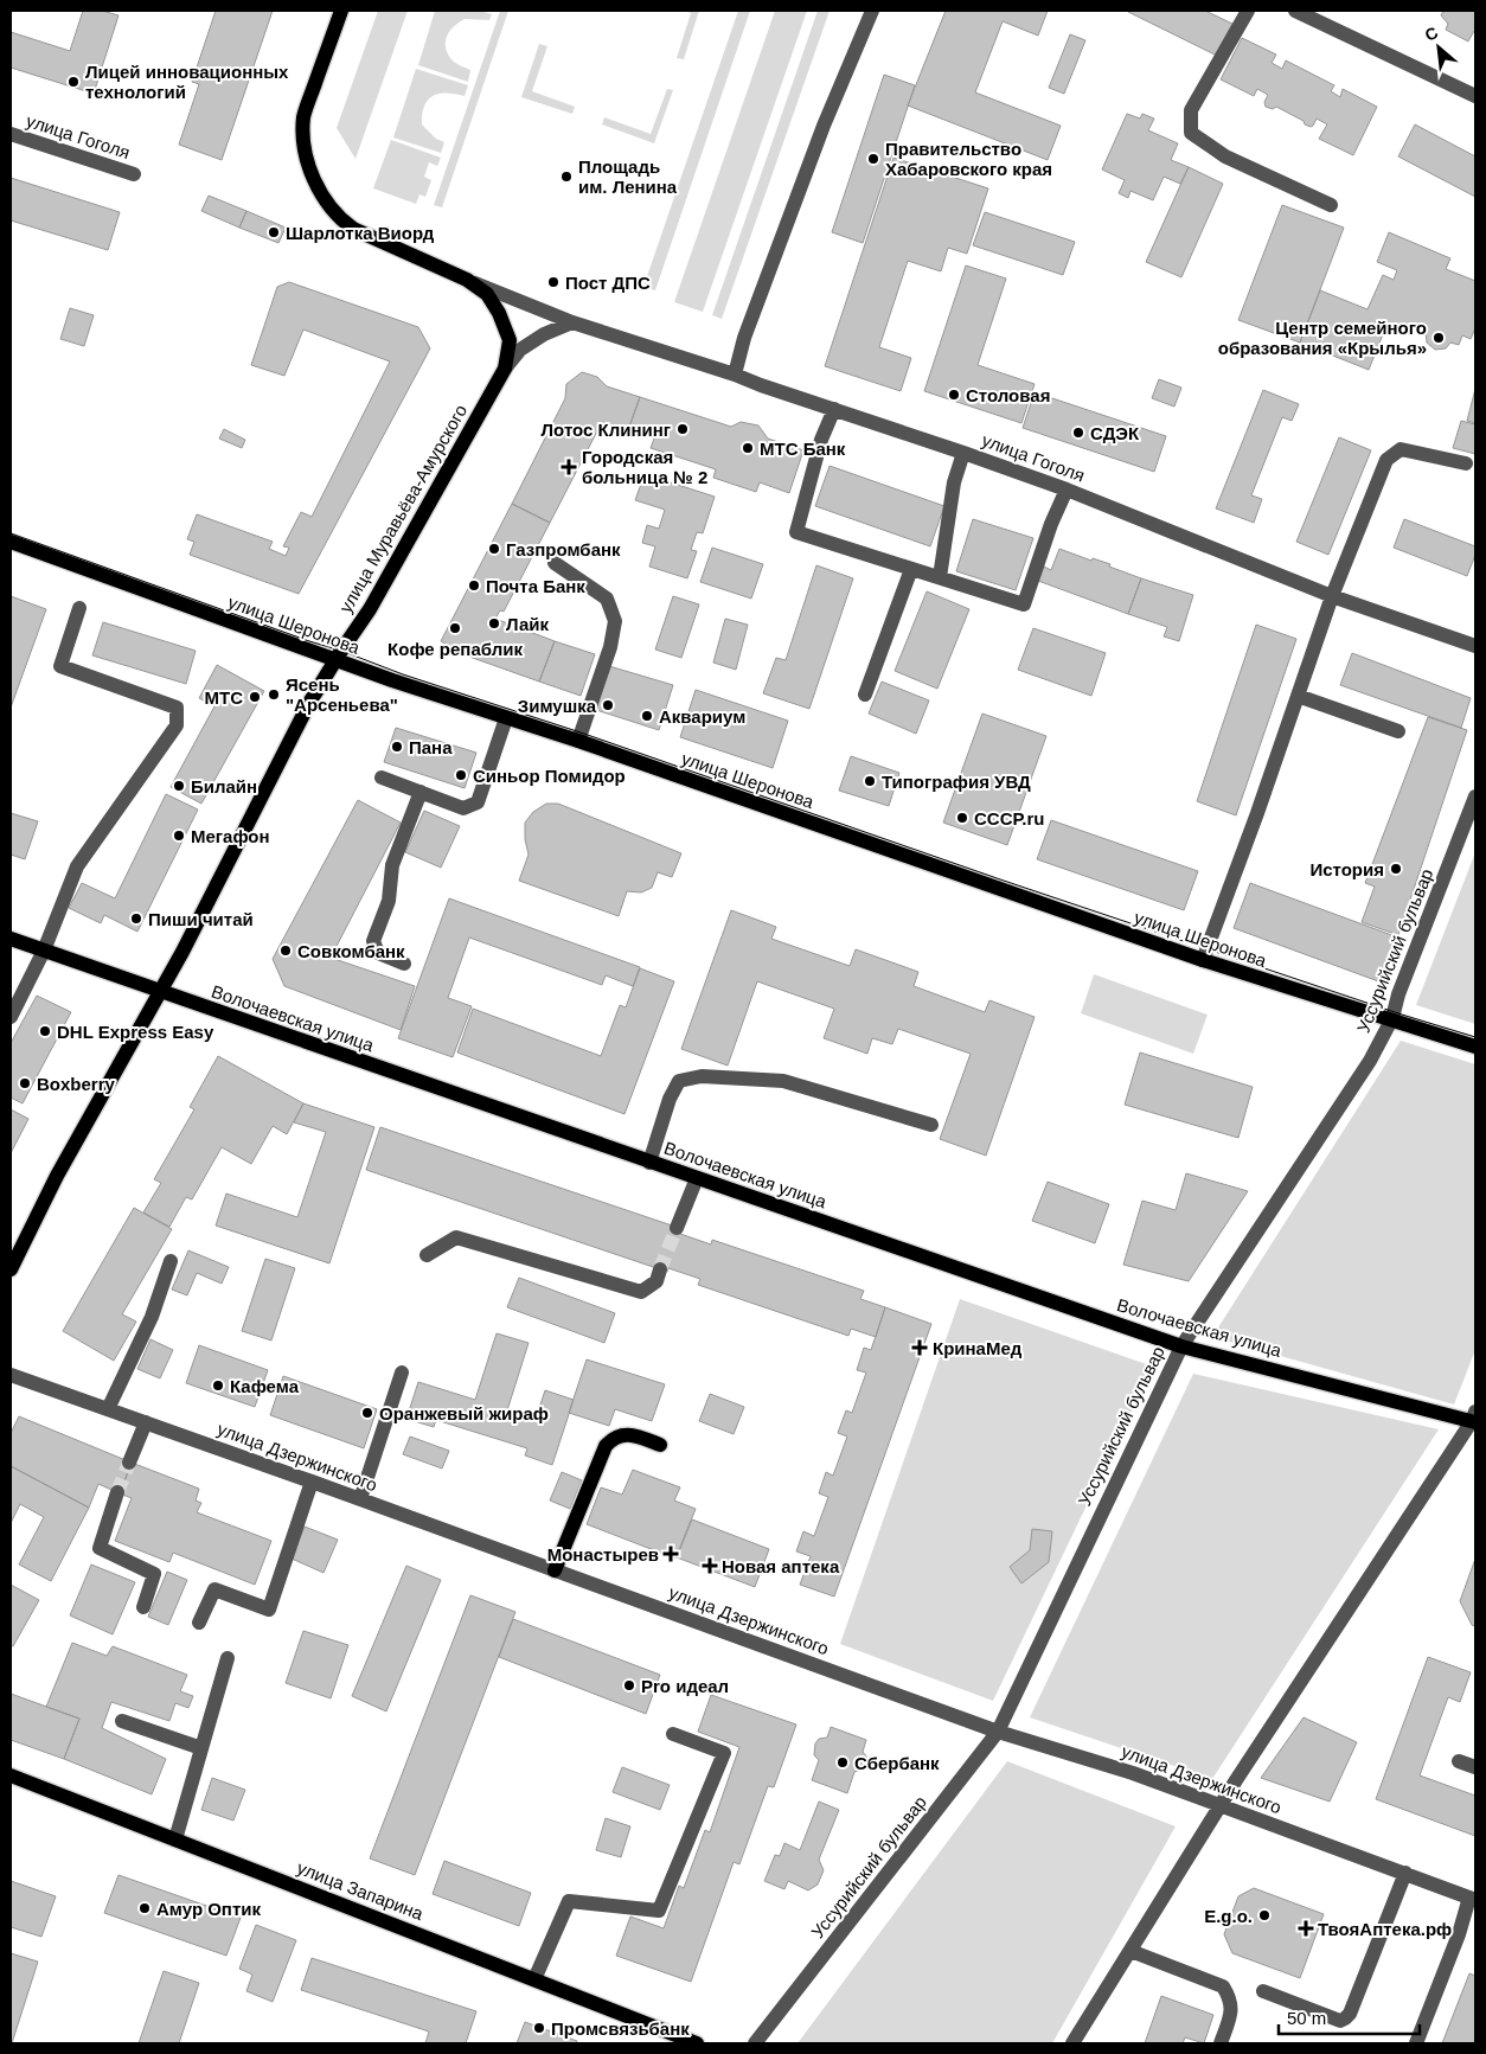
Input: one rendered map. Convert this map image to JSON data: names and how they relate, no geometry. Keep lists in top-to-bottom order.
{
  "streets": {
    "main road": [
      "улица Муравьёва-Амурского",
      "улица Шеронова",
      "Волочаевская улица",
      "улица Запарина"
    ],
    "street": ["улица Гоголя", "Уссурийский бульвар", "улица Дзержинского"]
  },
  "crossings": [
    ["улица Гоголя", "улица Муравьёва-Амурского"],
    ["улица Муравьёва-Амурского", "улица Шеронова"],
    ["улица Муравьёва-Амурского", "Волочаевская улица"],
    ["улица Шеронова", "Уссурийский бульвар"],
    ["Уссурийский бульвар", "Волочаевская улица"],
    ["Уссурийский бульвар", "улица Дзержинского"]
  ],
  "places": {
    "other": [
      "Лицей инновационных технологий",
      "Правительство Хабаровского края",
      "Площадь им. Ленина",
      "Шарлотка Виорд",
      "Пост ДПС",
      "Центр семейного образования «Крылья»",
      "Столовая",
      "Лотос Клининг",
      "СДЭК",
      "МТС Банк",
      "Газпромбанк",
      "Почта Банк",
      "Лайк",
      "Кофе репаблик",
      "Ясень \"Арсеньева\"",
      "МТС",
      "Зимушка",
      "Аквариум",
      "Пана",
      "Синьор Помидор",
      "Типография УВД",
      "Билайн",
      "СССР.ru",
      "Мегафон",
      "История",
      "Пиши читай",
      "Совкомбанк",
      "DHL Express Easy",
      "Boxberry",
      "Кафема",
      "Оранжевый жираф",
      "Pro идеал",
      "Сбербанк",
      "Амур Оптик",
      "E.g.o.",
      "Промсвязьбанк"
    ],
    "health": [
      "Городская больница № 2",
      "КринаМед",
      "Монастырев",
      "Новая аптека",
      "ТвояАптека.рф"
    ]
  },
  "scale_bar": "50 m",
  "north": "top left"
}
